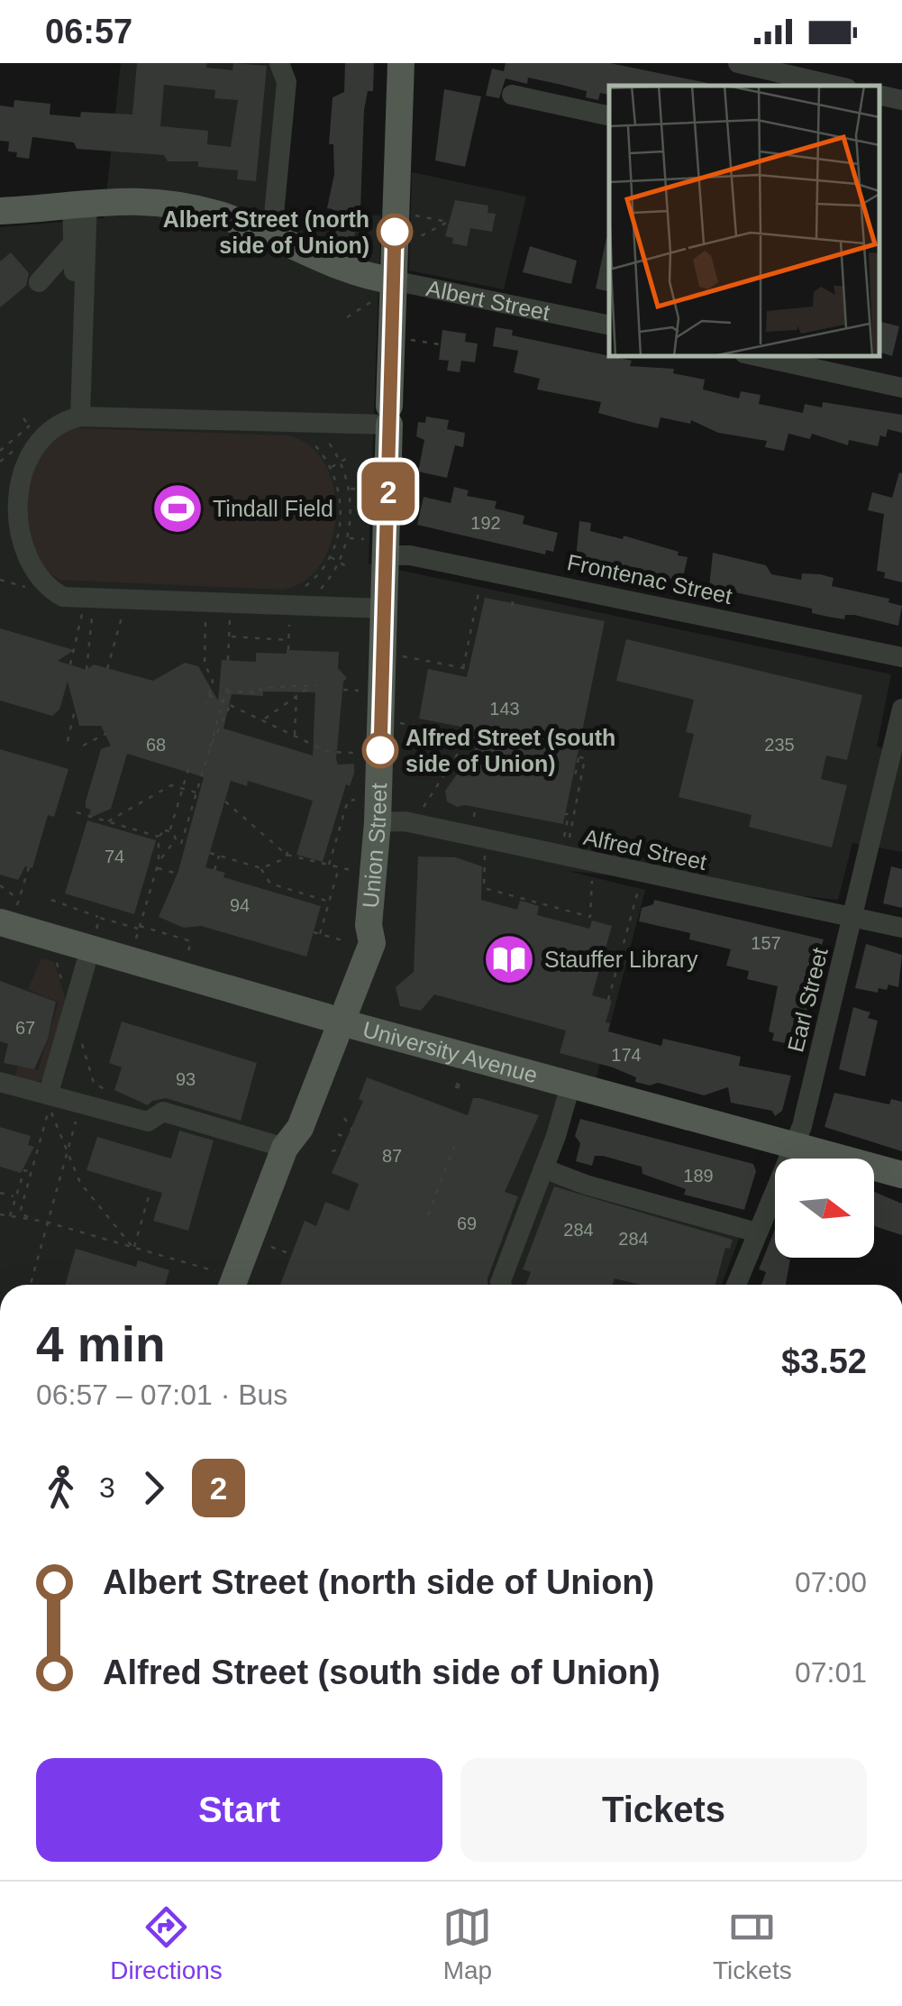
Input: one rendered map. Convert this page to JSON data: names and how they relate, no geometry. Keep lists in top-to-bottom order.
{
  "streets": {
    "main road": ["Albert Street", "Union Street", "University Avenue"],
    "street": ["Frontenac Street", "Alfred Street", "Earl Street"]
  },
  "crossings": [
    ["Albert Street", "Union Street"],
    ["Frontenac Street", "Union Street"],
    ["Union Street", "Alfred Street"],
    ["Union Street", "University Avenue"],
    ["Alfred Street", "Earl Street"],
    ["Earl Street", "University Avenue"]
  ],
  "places": {
    "other": ["Albert Street (north side of Union)", "Alfred Street (south side of Union)"],
    "sports": ["Tindall Field"],
    "library": ["Stauffer Library"]
  },
  "lines": ["bus line 2"],
  "house_numbers": [
    "192",
    "143",
    "68",
    "235",
    "74",
    "94",
    "157",
    "67",
    "174",
    "93",
    "87",
    "189",
    "69",
    "284",
    "284"
  ],
  "north": "right",
  "page": {
    "status": "06:57",
    "on_map": "2",
    "heading": ["4 min", "06:57 – 07:01 · Bus", "$3.52"],
    "legs": ["3", "2"],
    "list": [
      {
        "name": "Albert Street (north side of Union)",
        "value": "07:00"
      },
      {
        "name": "Alfred Street (south side of Union)",
        "value": "07:01"
      }
    ],
    "buttons": ["Start", "Tickets"],
    "tabs": ["Directions", "Map", "Tickets"]
  }
}
